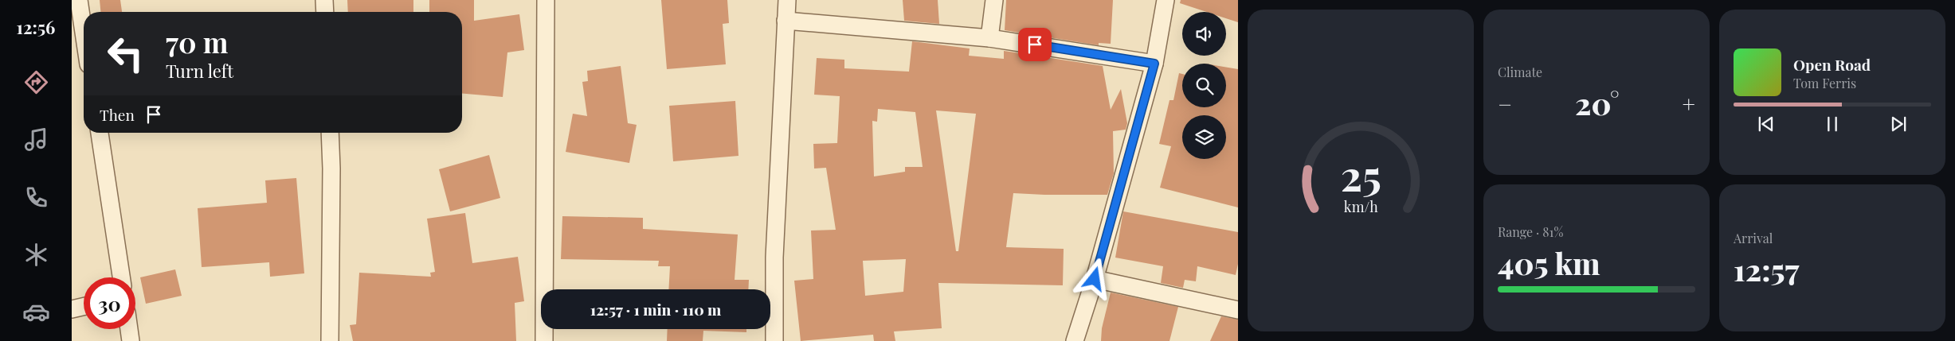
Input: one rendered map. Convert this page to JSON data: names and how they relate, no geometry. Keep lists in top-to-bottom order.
{
  "page": {
    "tabs": "12:56",
    "tile": [
      "Climate",
      ["Range · 81%", "405 km"],
      ["Arrival", "12:57"]
    ],
    "turn": ["70 m", "Turn left"],
    "song": ["Open Road", "Tom Ferris"],
    "heat": ["−", "20°", "+"],
    "then": "Then",
    "limit": "30",
    "trip": "12:57 · 1 min · 110 m",
    "gauge": ["25", "km/h"]
  }
}
